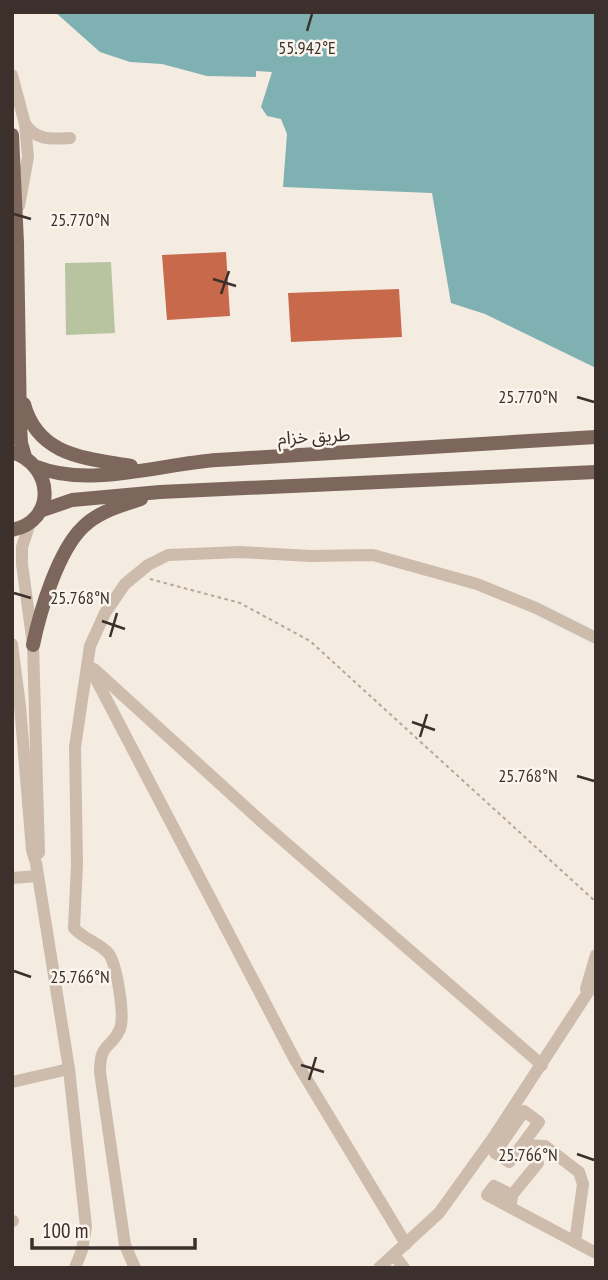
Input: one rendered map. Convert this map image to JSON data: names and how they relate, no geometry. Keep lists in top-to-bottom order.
{
  "streets": {
    "main road": ["طريق خزام"]
  },
  "scale_bar": "100 m",
  "coordinates": [
    "55.942°E",
    "25.770°N",
    "25.768°N",
    "25.766°N"
  ]
}
